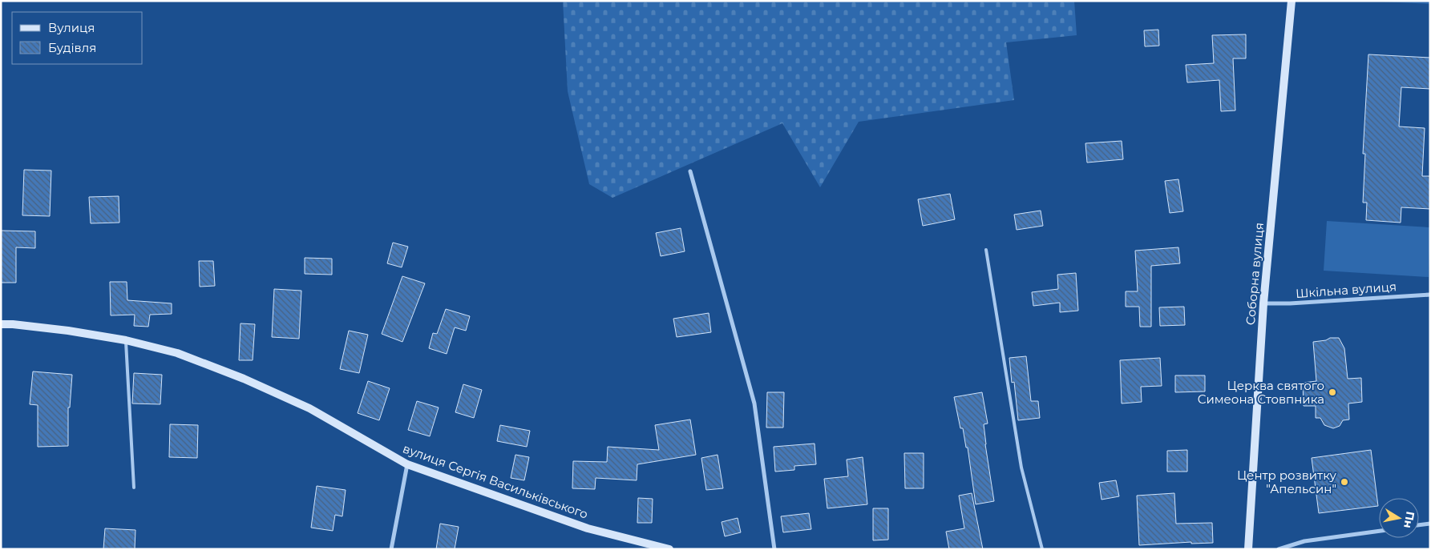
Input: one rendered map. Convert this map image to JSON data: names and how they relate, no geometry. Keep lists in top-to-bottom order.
{
  "streets": {
    "street": ["Соборна вулиця", "Шкільна вулиця", "вулиця Сергія Васильківського"]
  },
  "crossings": [
    ["Соборна вулиця", "Шкільна вулиця"]
  ],
  "places": ["Церква святого Симеона Стовпника", "Центр розвитку \"Апельсин\""],
  "legend": ["Вулиця", "Будівля"],
  "north": "right"
}
